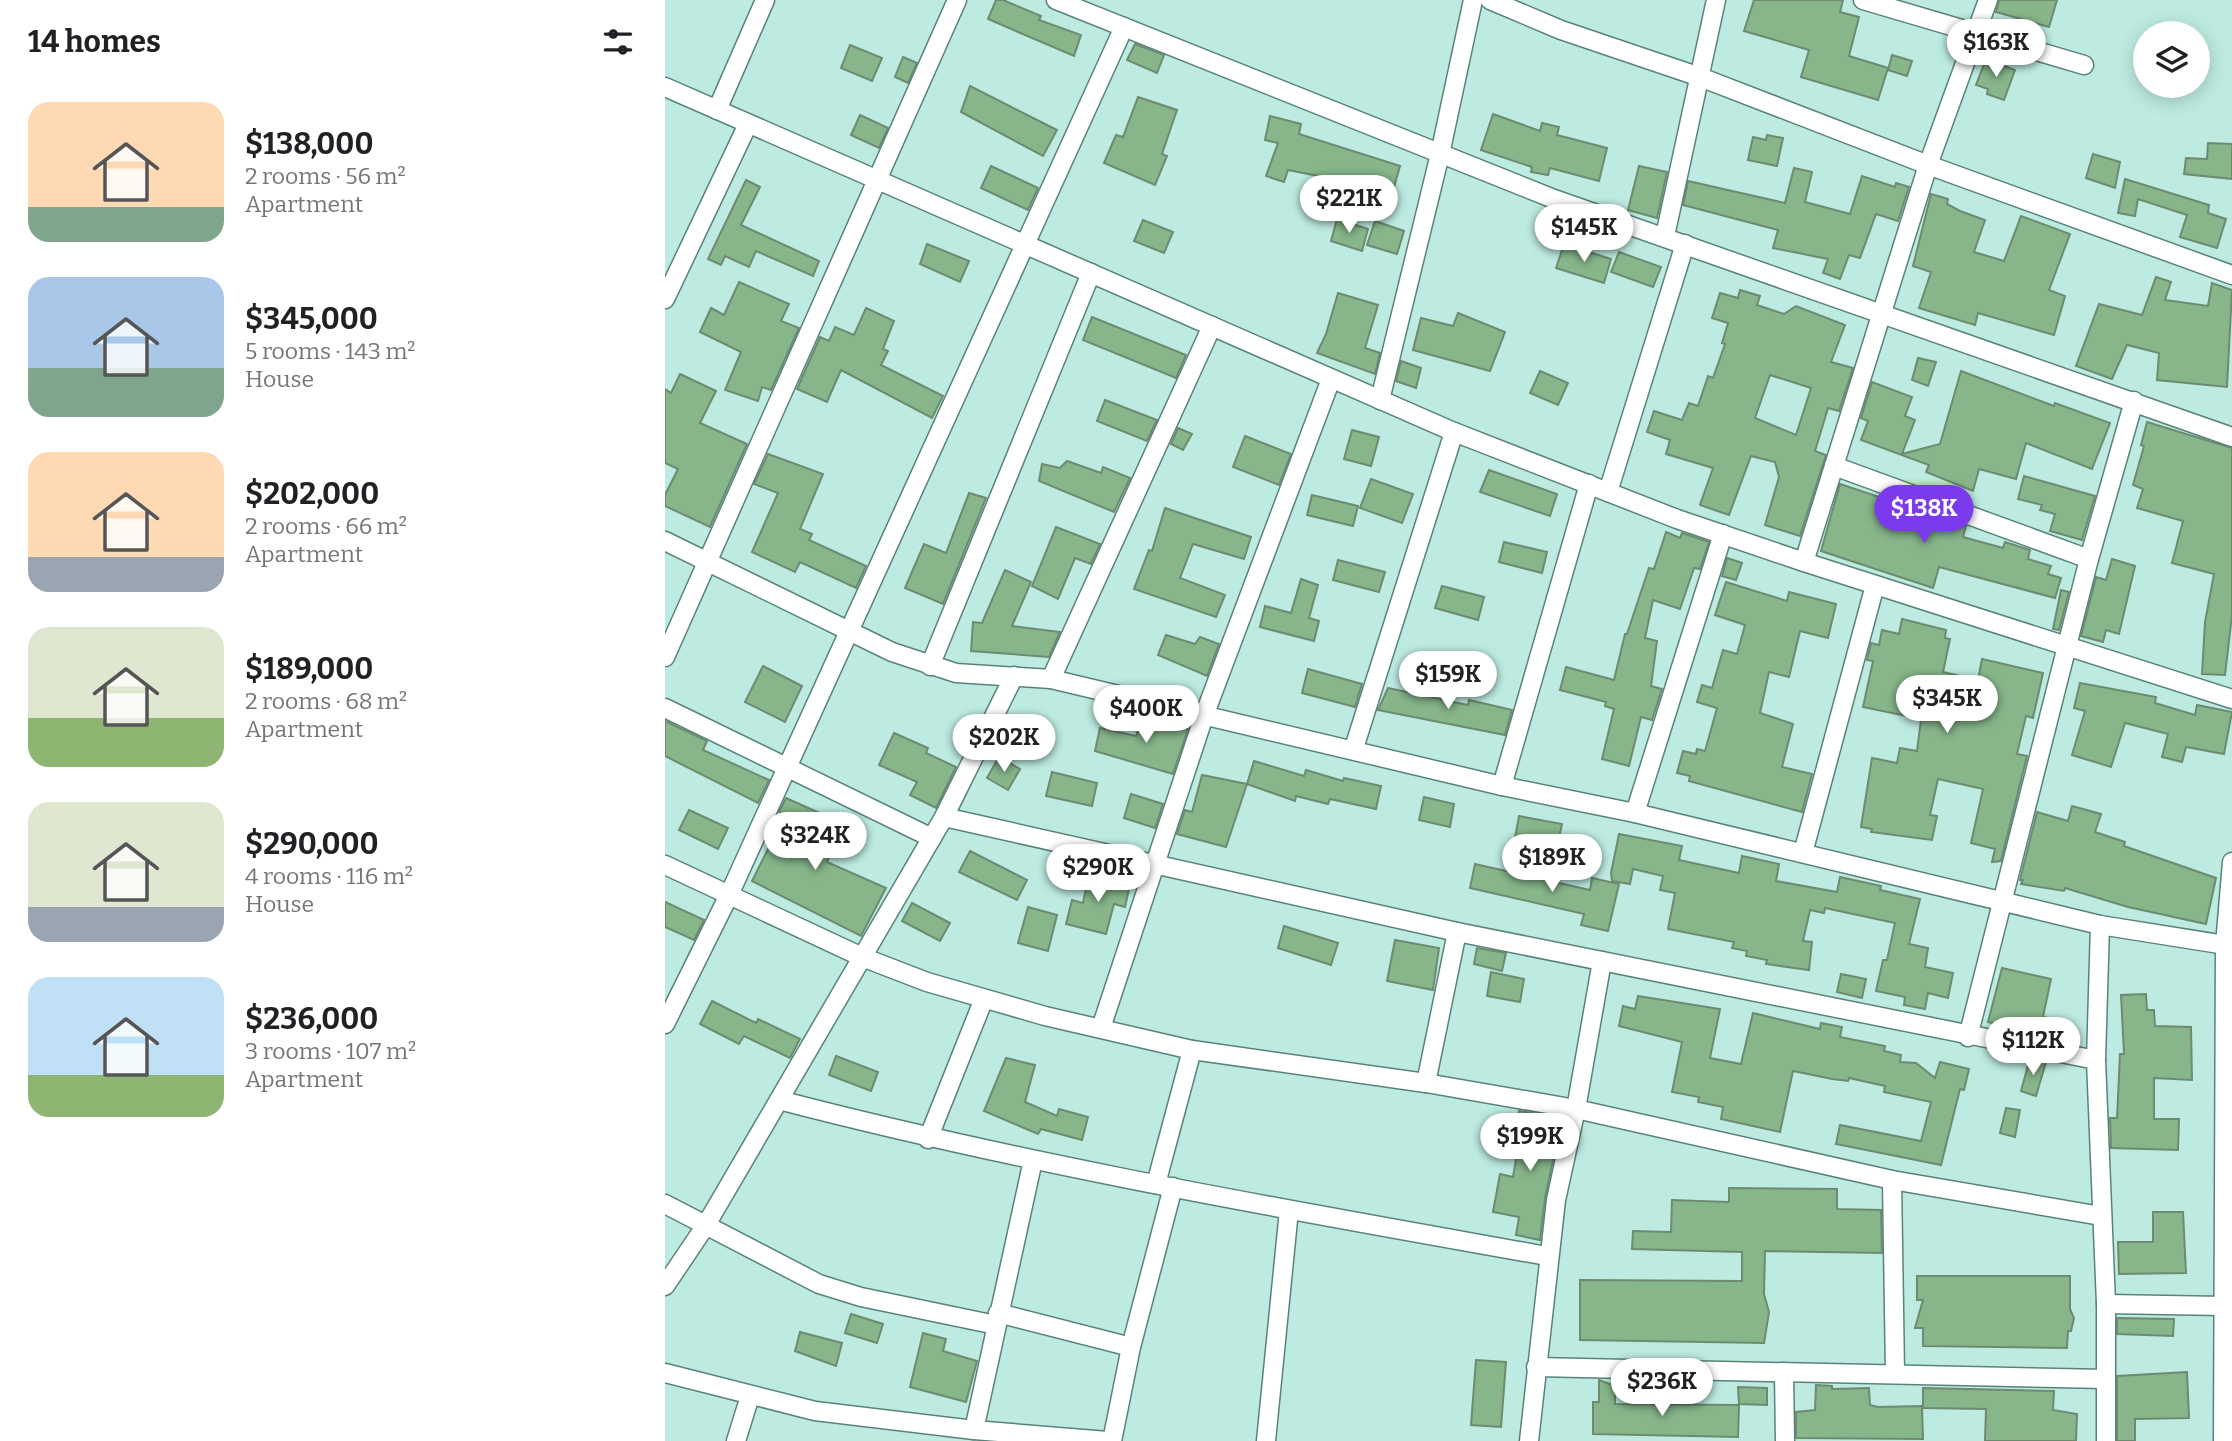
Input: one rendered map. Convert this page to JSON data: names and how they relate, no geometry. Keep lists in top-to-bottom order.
{
  "page": {
    "heading": "14 homes",
    "price": [
      "$163K",
      "$221K",
      "$145K",
      "$138K",
      "$159K",
      "$345K",
      "$400K",
      "$202K",
      "$324K",
      "$189K",
      "$290K",
      "$112K",
      "$199K",
      "$236K"
    ],
    "list": [
      {
        "name": "$138,000",
        "note": "2 rooms · 56 m² · Apartment"
      },
      {
        "name": "$345,000",
        "note": "5 rooms · 143 m² · House"
      },
      {
        "name": "$202,000",
        "note": "2 rooms · 66 m² · Apartment"
      },
      {
        "name": "$189,000",
        "note": "2 rooms · 68 m² · Apartment"
      },
      {
        "name": "$290,000",
        "note": "4 rooms · 116 m² · House"
      },
      {
        "name": "$236,000",
        "note": "3 rooms · 107 m² · Apartment"
      }
    ]
  }
}
